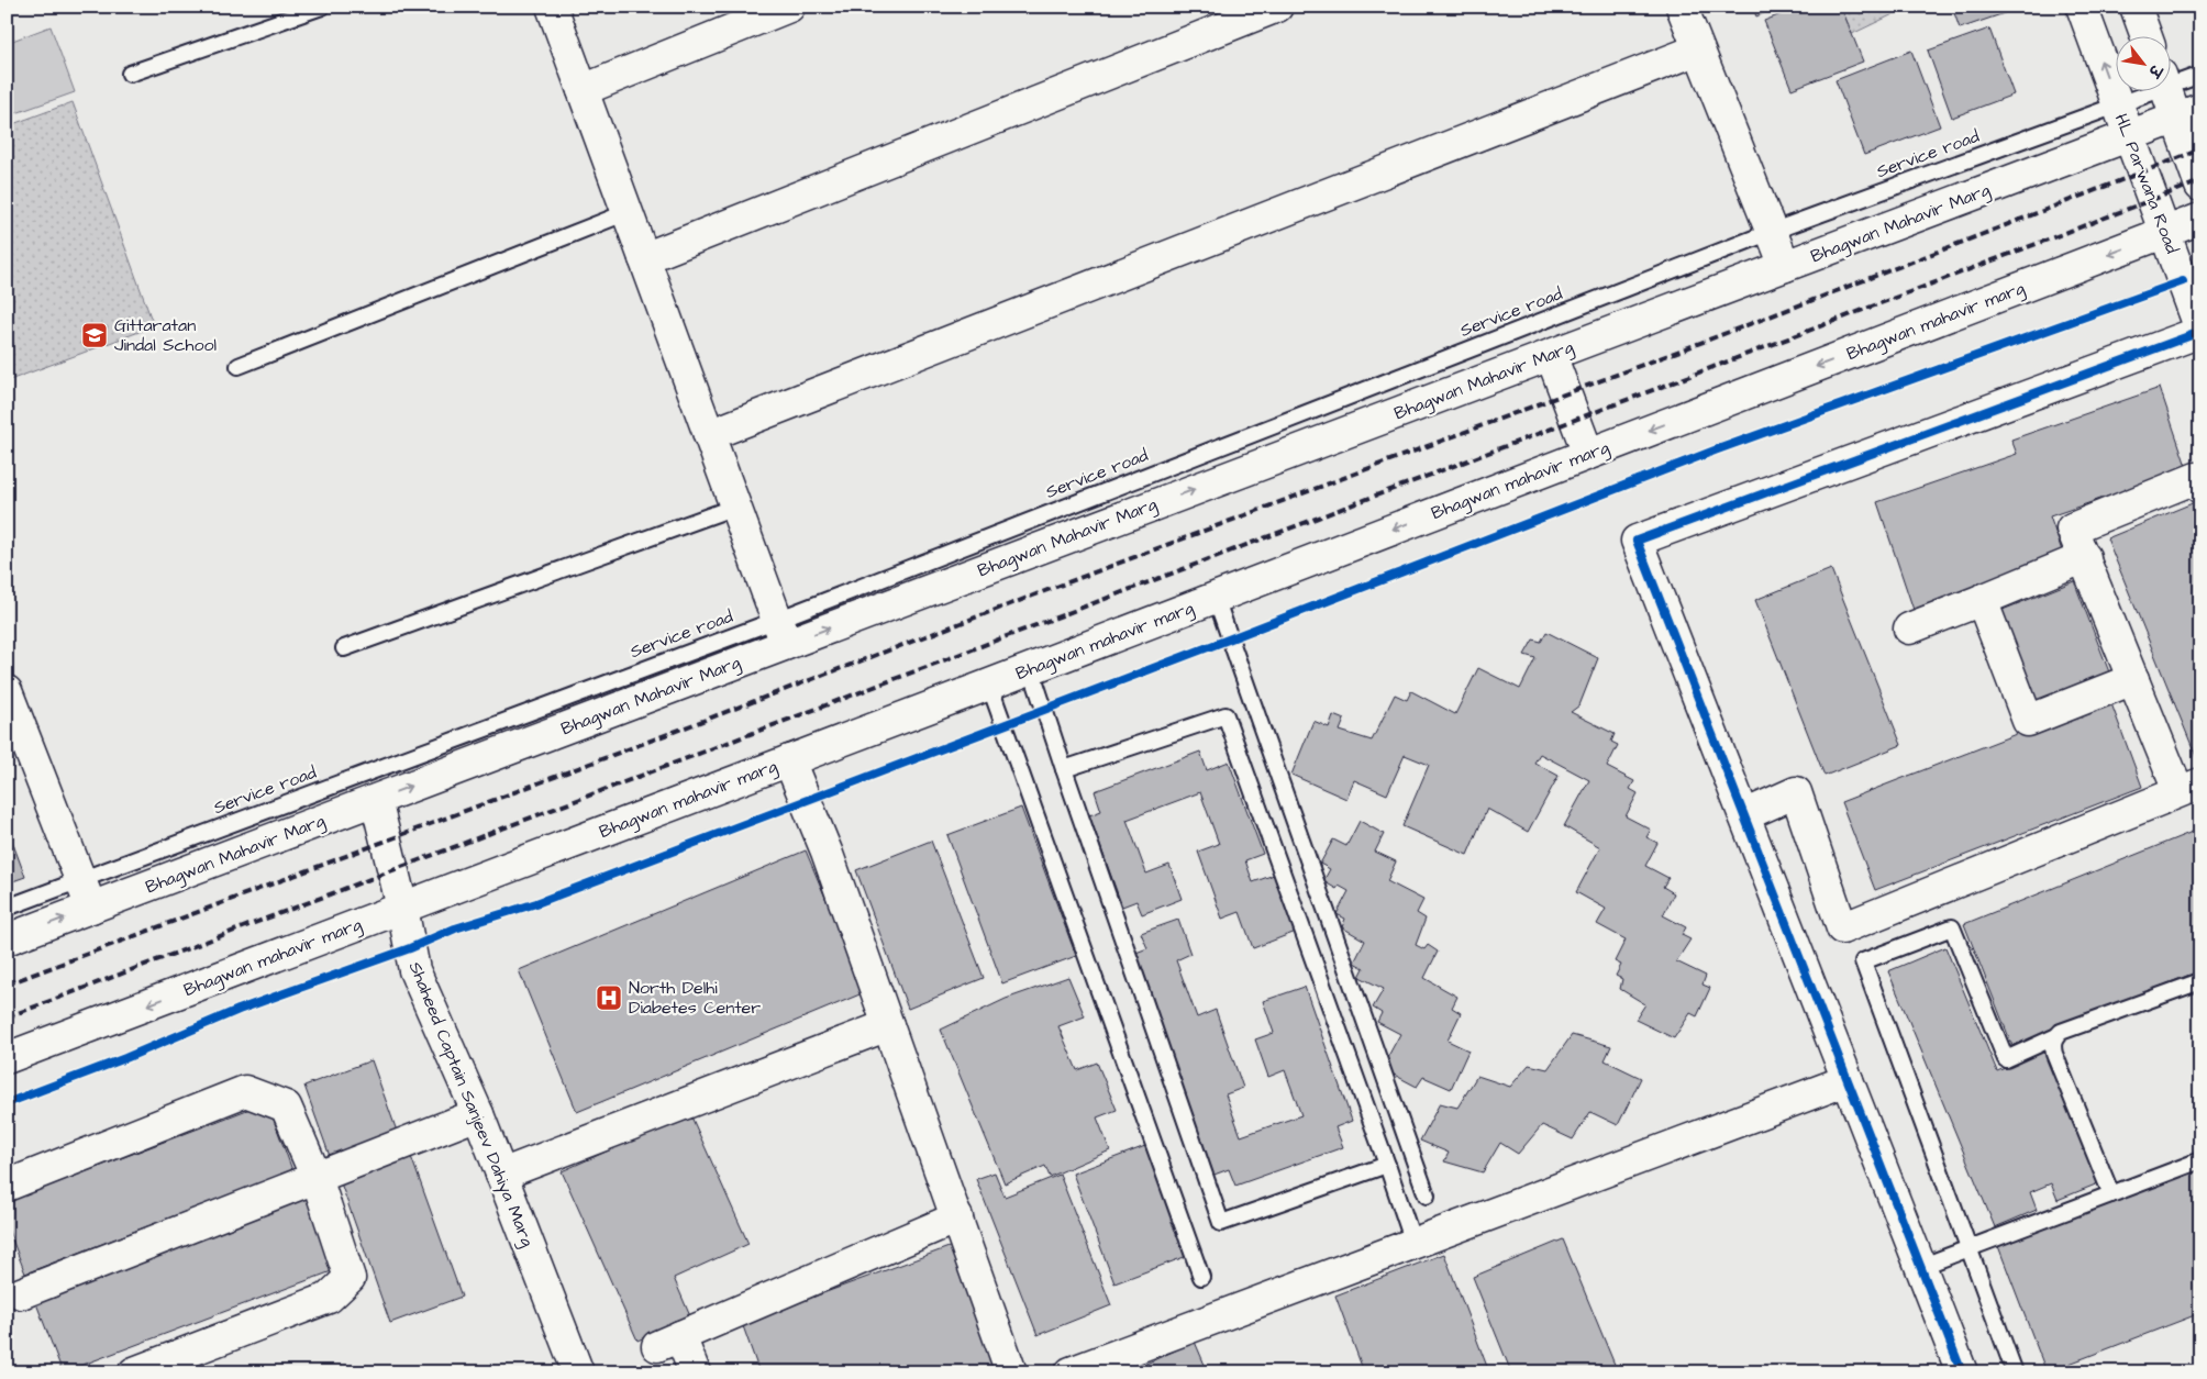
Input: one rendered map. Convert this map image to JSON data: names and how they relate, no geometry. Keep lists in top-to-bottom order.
{
  "streets": {
    "street": [
      "HL Parwana Road",
      "Bhagwan Mahavir Marg",
      "Bhagwan mahavir marg",
      "Shaheed Captain Sanjeev Dahiya Marg"
    ],
    "lane": ["Service road"]
  },
  "crossings": [
    ["Service road", "HL Parwana Road"],
    ["Service road", "Bhagwan Mahavir Marg"],
    ["HL Parwana Road", "Bhagwan Mahavir Marg"],
    ["HL Parwana Road", "Bhagwan mahavir marg"],
    ["Bhagwan Mahavir Marg", "Shaheed Captain Sanjeev Dahiya Marg"],
    ["Bhagwan mahavir marg", "Shaheed Captain Sanjeev Dahiya Marg"]
  ],
  "one_way": ["Bhagwan mahavir marg"],
  "places": {
    "school or university": ["Gittaratan Jindal School"],
    "hospital": ["North Delhi Diabetes Center"]
  },
  "north": "bottom right"
}
